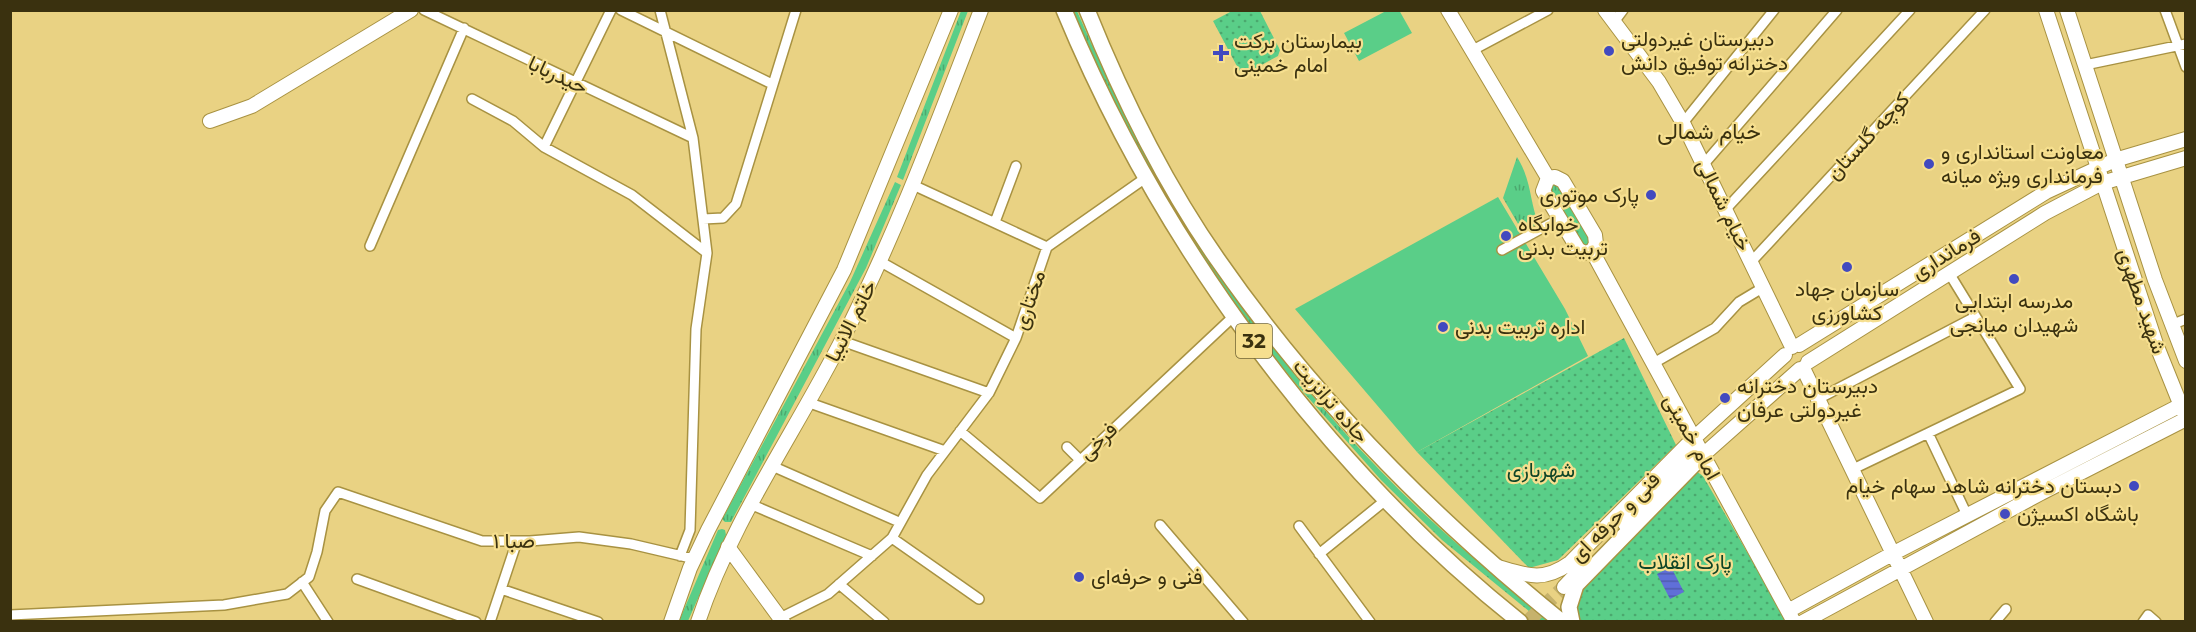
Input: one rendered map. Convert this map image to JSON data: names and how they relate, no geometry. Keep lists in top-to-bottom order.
{
  "streets": {
    "main road": [
      "خیام شمالی",
      "فرمانداری",
      "شهید مطهری",
      "خاتم الانبیا",
      "32",
      "جاده ترانزیت",
      "امام خمینی",
      "فنی و حرفه ای"
    ],
    "street": [
      "حیدربابا",
      "کوچه گلستان",
      "مختاری",
      "فرخی",
      "صبا ۱"
    ]
  },
  "crossings": [
    ["کوچه گلستان", "خیام شمالی"],
    ["خیام شمالی", "فرمانداری"],
    ["فرمانداری", "شهید مطهری"],
    ["فرمانداری", "امام خمینی"],
    ["فرمانداری", "فنی و حرفه ای"],
    ["مختاری", "جاده ترانزیت"],
    ["مختاری", "فرخی"],
    ["خاتم الانبیا", "صبا ۱"],
    ["جاده ترانزیت", "فرخی"],
    ["جاده ترانزیت", "فنی و حرفه ای"],
    ["امام خمینی", "فنی و حرفه ای"]
  ],
  "districts": ["خیام شمالی"],
  "parks": ["شهربازی", "پارک انقلاب"],
  "places": {
    "other": [
      "دبیرستان غیردولتی دخترانه توفیق دانش",
      "معاونت استانداری و فرمانداری ویژه میانه",
      "پارک موتوری",
      "خوابگاه تربیت بدنی",
      "سازمان جهاد کشاورزی",
      "مدرسه ابتدایی شهیدان میانجی",
      "اداره تربیت بدنی",
      "دبیرستان دخترانه غیردولتی عرفان",
      "دبستان دخترانه شاهد سهام خیام",
      "باشگاه اکسیژن",
      "فنی و حرفه‌ای"
    ],
    "health": ["بیمارستان برکت امام خمینی"]
  }
}
